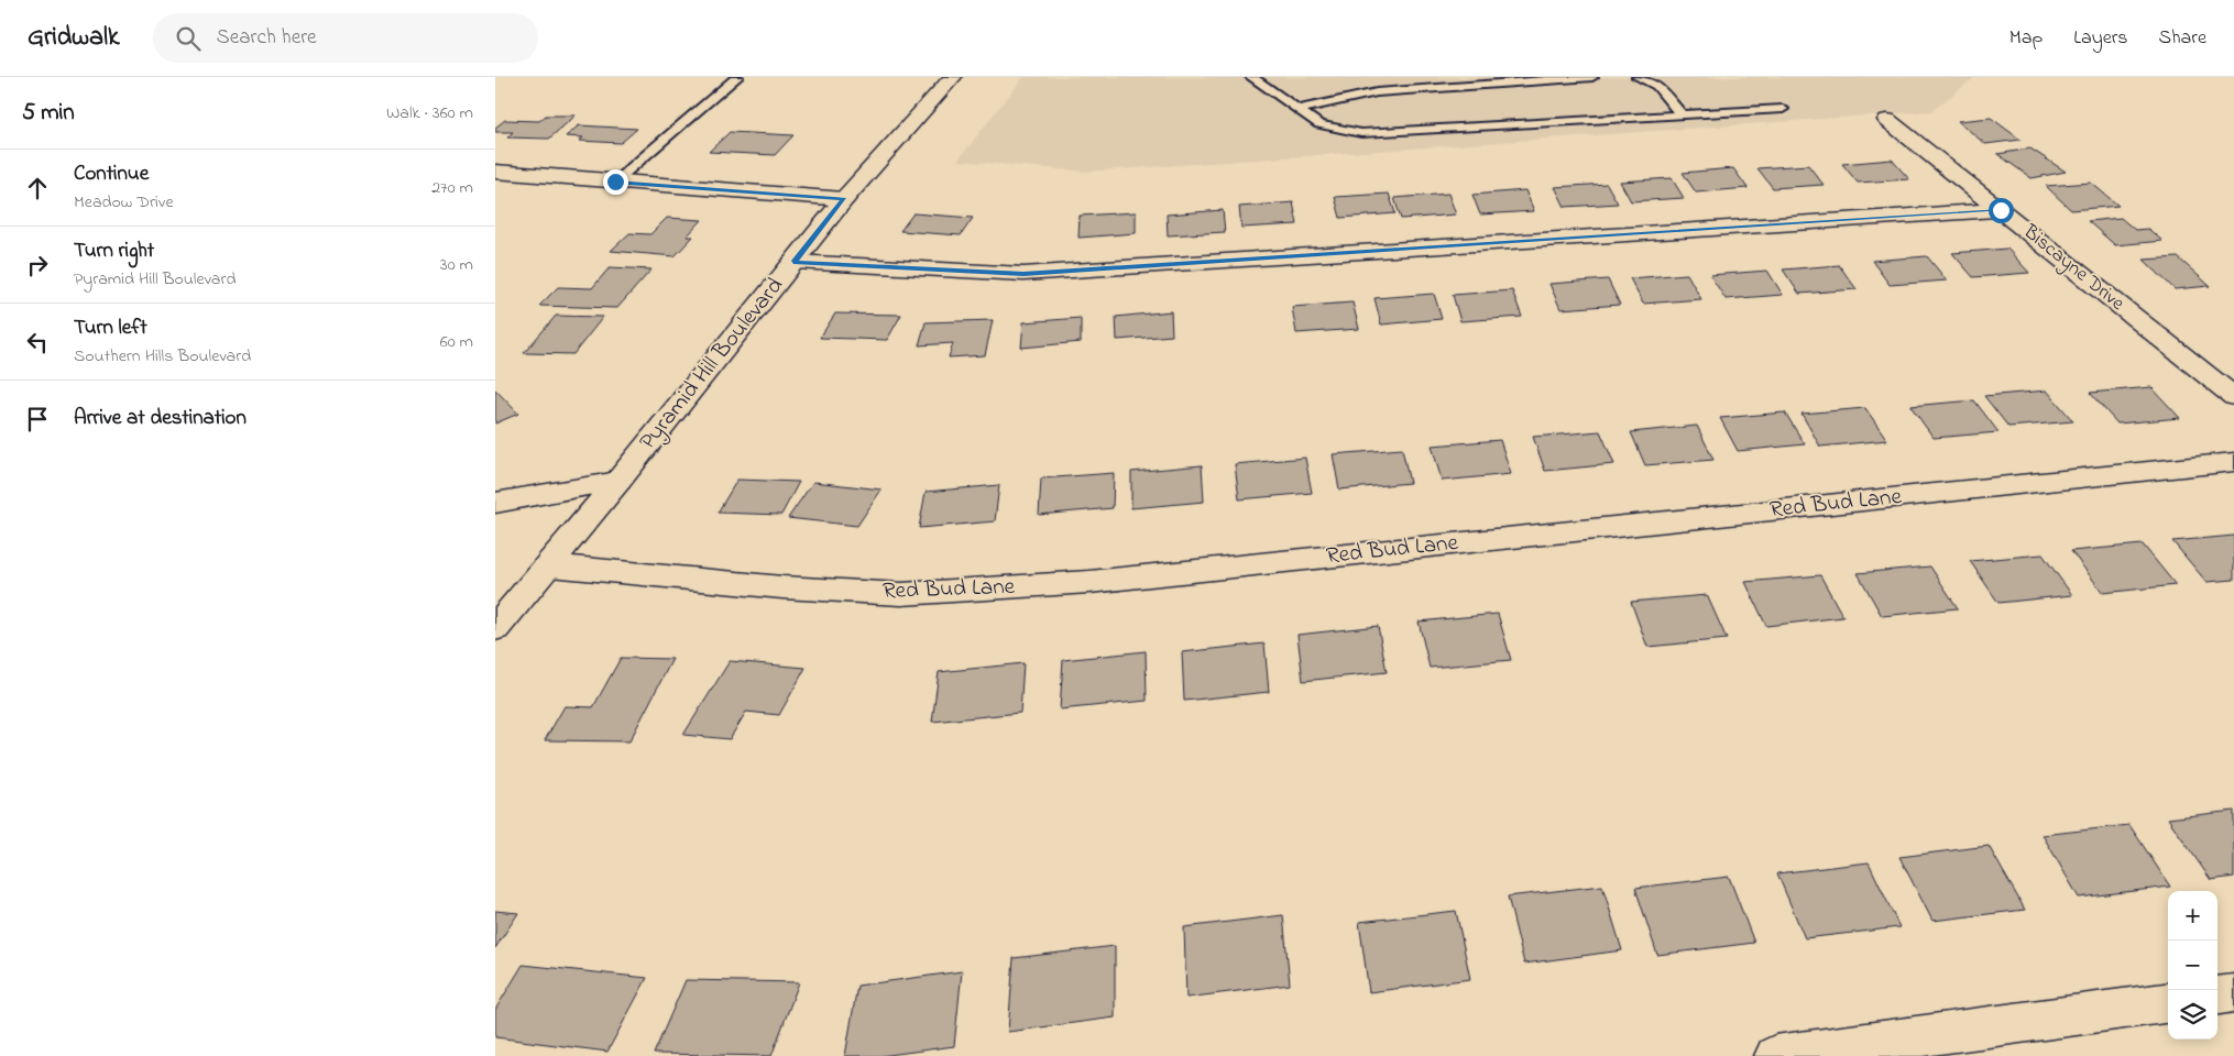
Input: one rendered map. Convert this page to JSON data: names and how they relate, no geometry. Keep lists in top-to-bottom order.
{
  "streets": {
    "street": ["Biscayne Drive", "Pyramid Hill Boulevard", "Red Bud Lane"]
  },
  "crossings": [
    ["Pyramid Hill Boulevard", "Red Bud Lane"]
  ],
  "page": {
    "header": "Gridwalk",
    "search": "Search here",
    "nav": ["Map", "Layers", "Share"],
    "heading": ["5 min", "Walk · 360 m"],
    "list": [
      ["Continue", "Meadow Drive", "270 m"],
      ["Turn right", "Pyramid Hill Boulevard", "30 m"],
      ["Turn left", "Southern Hills Boulevard", "60 m"],
      "Arrive at destination"
    ],
    "map_buttons": ["+", "−"]
  }
}
